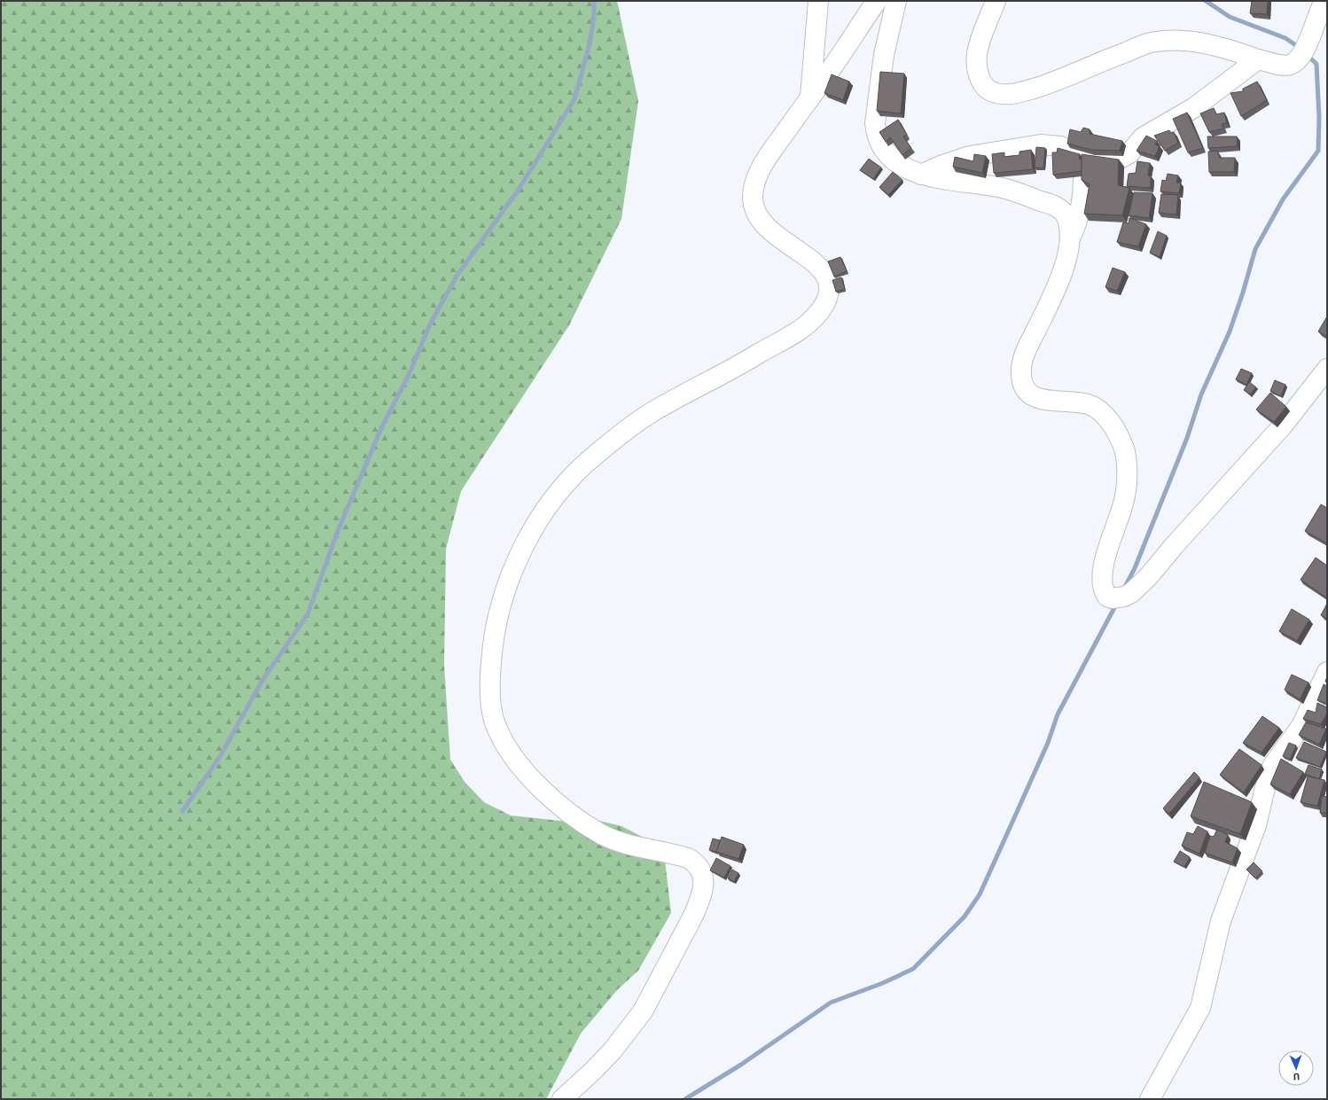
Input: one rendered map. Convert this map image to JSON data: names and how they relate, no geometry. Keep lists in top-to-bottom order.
{
  "north": "bottom"
}
